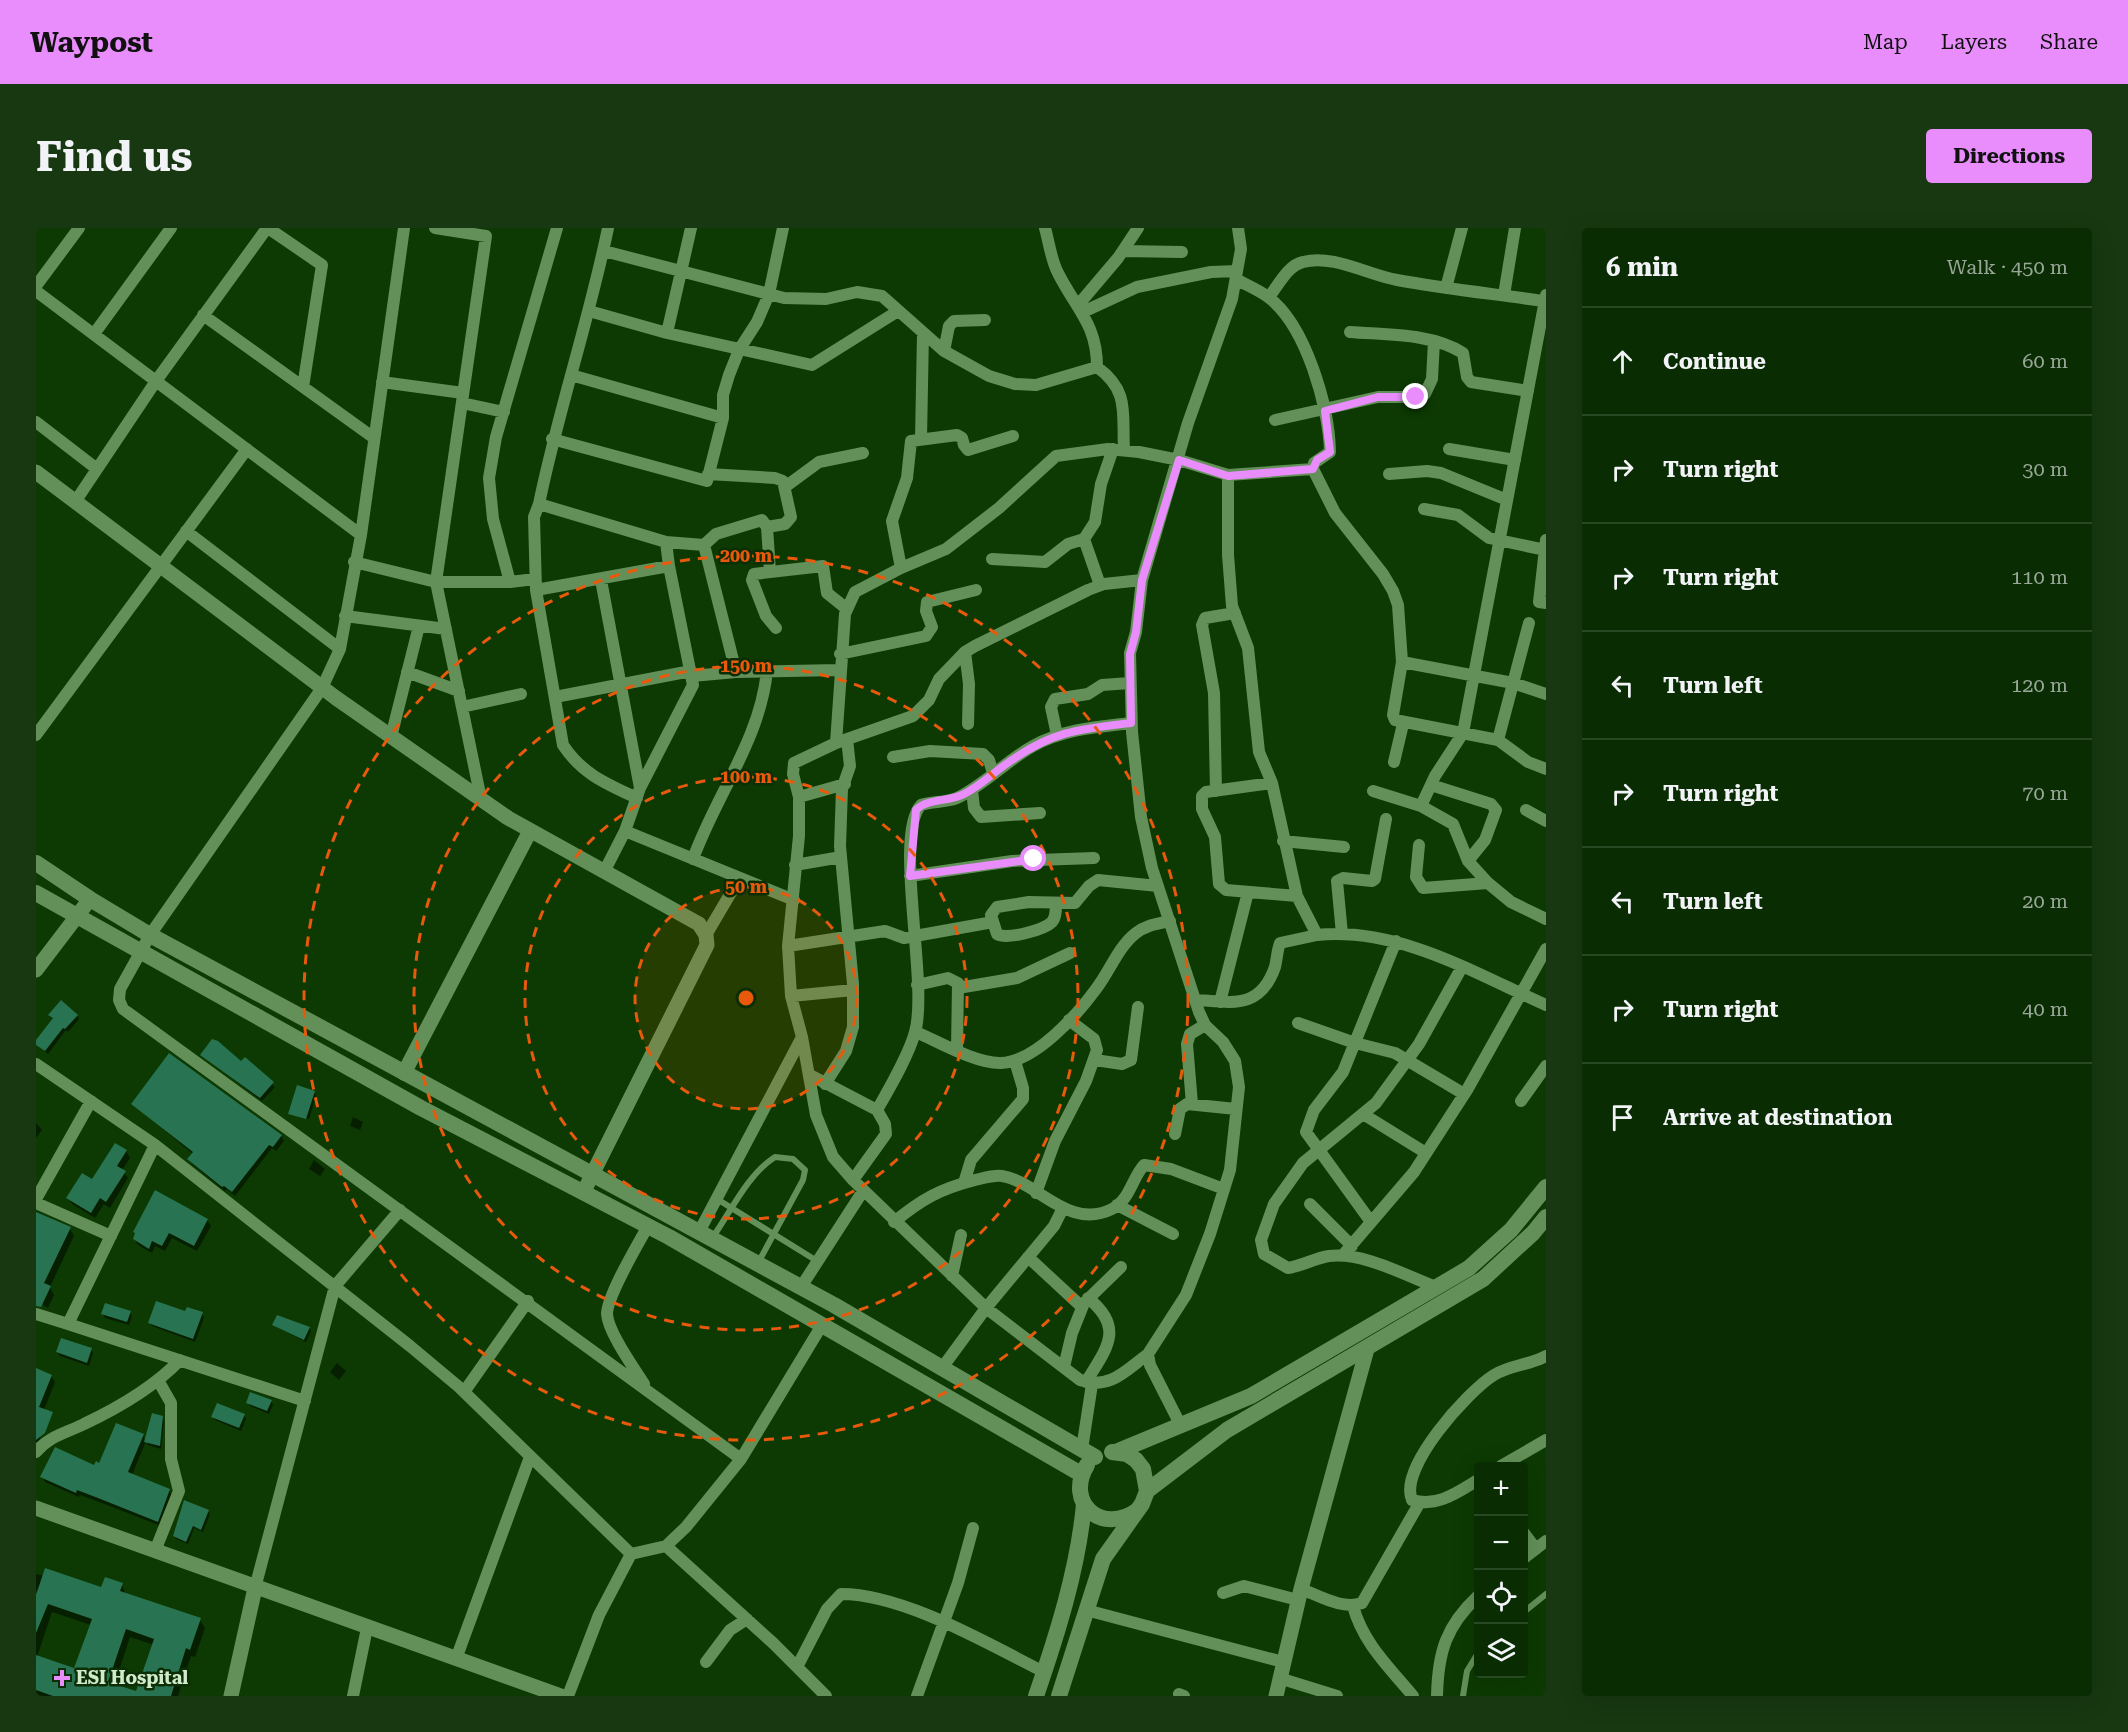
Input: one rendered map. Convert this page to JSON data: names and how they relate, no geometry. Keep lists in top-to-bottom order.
{
  "places": {
    "health": ["ESI Hospital"]
  },
  "page": {
    "header": "Waypost",
    "nav": ["Map", "Layers", "Share"],
    "buttons": "Directions",
    "title": "Find us",
    "heading": ["6 min", "Walk · 450 m"],
    "list": [
      ["Continue", "60 m"],
      ["Turn right", "30 m"],
      ["Turn right", "110 m"],
      ["Turn left", "120 m"],
      ["Turn right", "70 m"],
      ["Turn left", "20 m"],
      ["Turn right", "40 m"],
      "Arrive at destination"
    ],
    "map_buttons": ["+", "−"]
  },
  "rings": [
    "200 m",
    "150 m",
    "100 m",
    "50 m"
  ]
}
